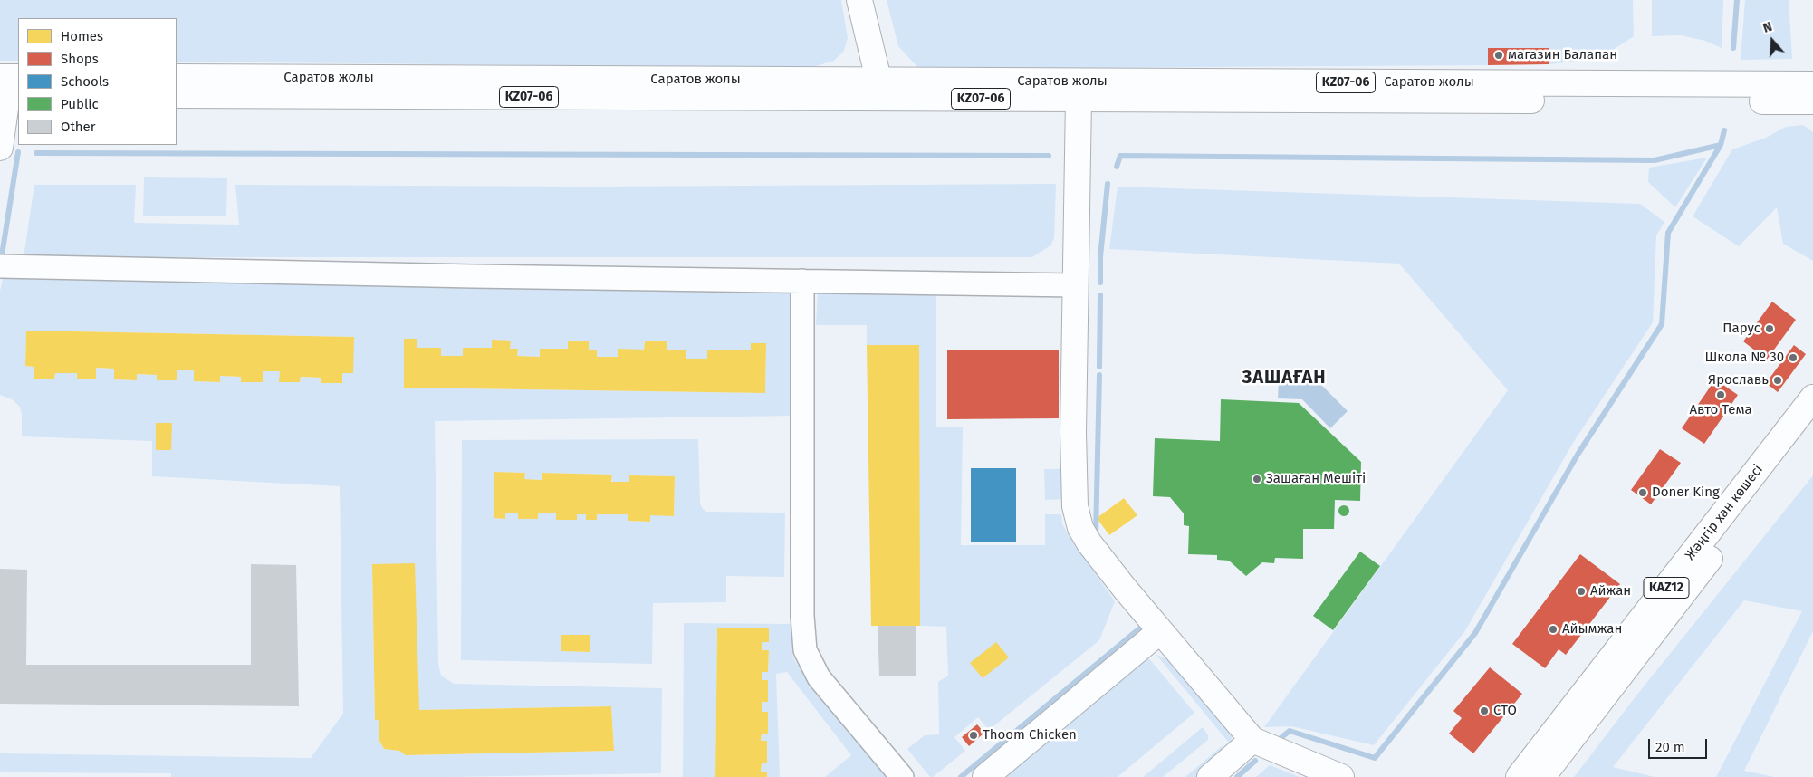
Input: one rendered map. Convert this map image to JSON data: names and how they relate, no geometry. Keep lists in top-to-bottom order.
{
  "streets": {
    "main road": [
      "Саратов жолы",
      "KZ07-06",
      "Жәңгір хан көшесі",
      "KAZ12"
    ]
  },
  "districts": ["ЗАШАҒАН"],
  "places": [
    "магазин Балапан",
    "Парус",
    "Школа № 30",
    "Ярославь",
    "Авто Тема",
    "Зашаған Мешіті",
    "Doner King",
    "Айжан",
    "Айымжан",
    "СТО",
    "Thoom Chicken"
  ],
  "legend": [
    "Homes",
    "Shops",
    "Schools",
    "Public",
    "Other"
  ],
  "scale_bar": "20 m",
  "north": "top"
}
